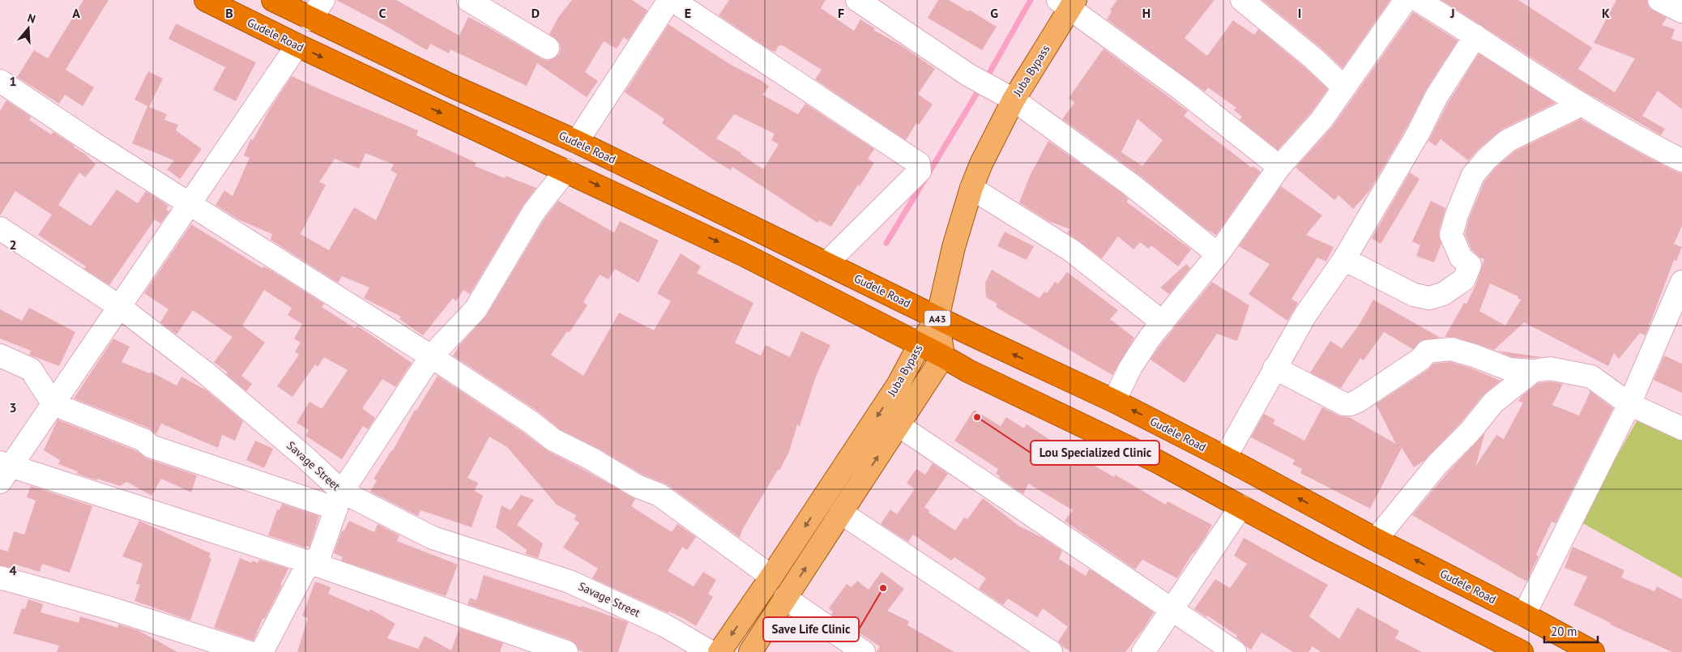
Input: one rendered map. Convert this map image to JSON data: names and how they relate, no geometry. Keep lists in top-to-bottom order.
{
  "streets": {
    "highway": ["Gudele Road", "A43"],
    "main road": ["Juba Bypass"],
    "street": ["Savage Street"]
  },
  "crossings": [
    ["Gudele Road", "Juba Bypass"]
  ],
  "places": ["Lou Specialized Clinic", "Save Life Clinic"],
  "scale_bar": "20 m",
  "north": "top",
  "grid": {
    "columns": [
      "A",
      "B",
      "C",
      "D",
      "E",
      "F",
      "G",
      "H",
      "I",
      "J",
      "K"
    ],
    "rows": [
      "1",
      "2",
      "3",
      "4"
    ]
  }
}
